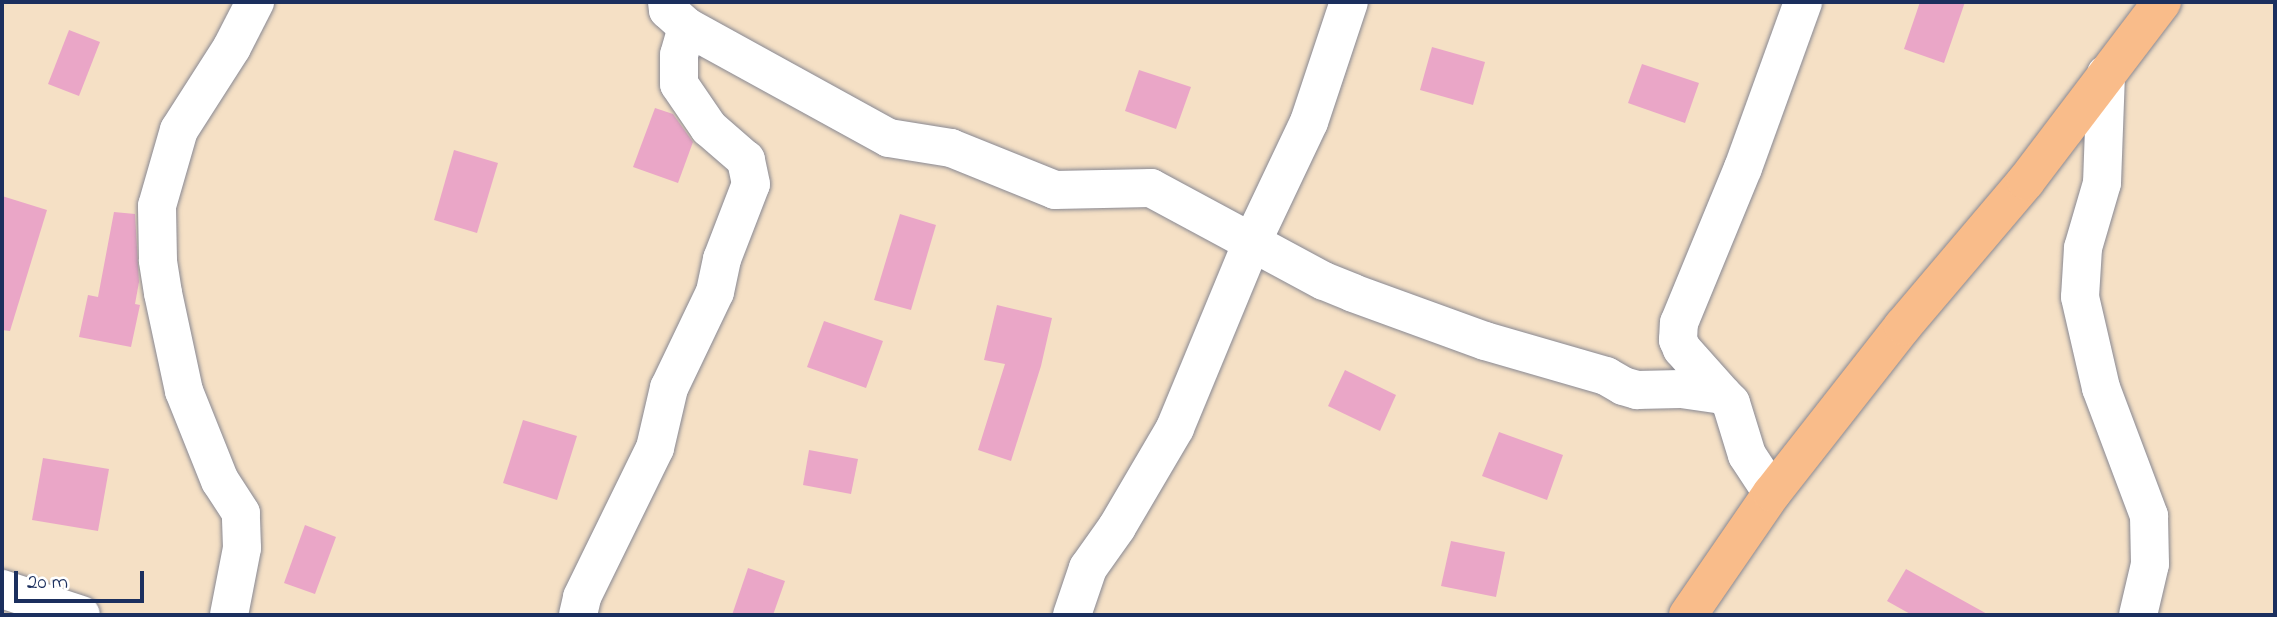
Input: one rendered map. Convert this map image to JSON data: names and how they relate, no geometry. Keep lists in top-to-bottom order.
{
  "scale_bar": "20 m"
}
